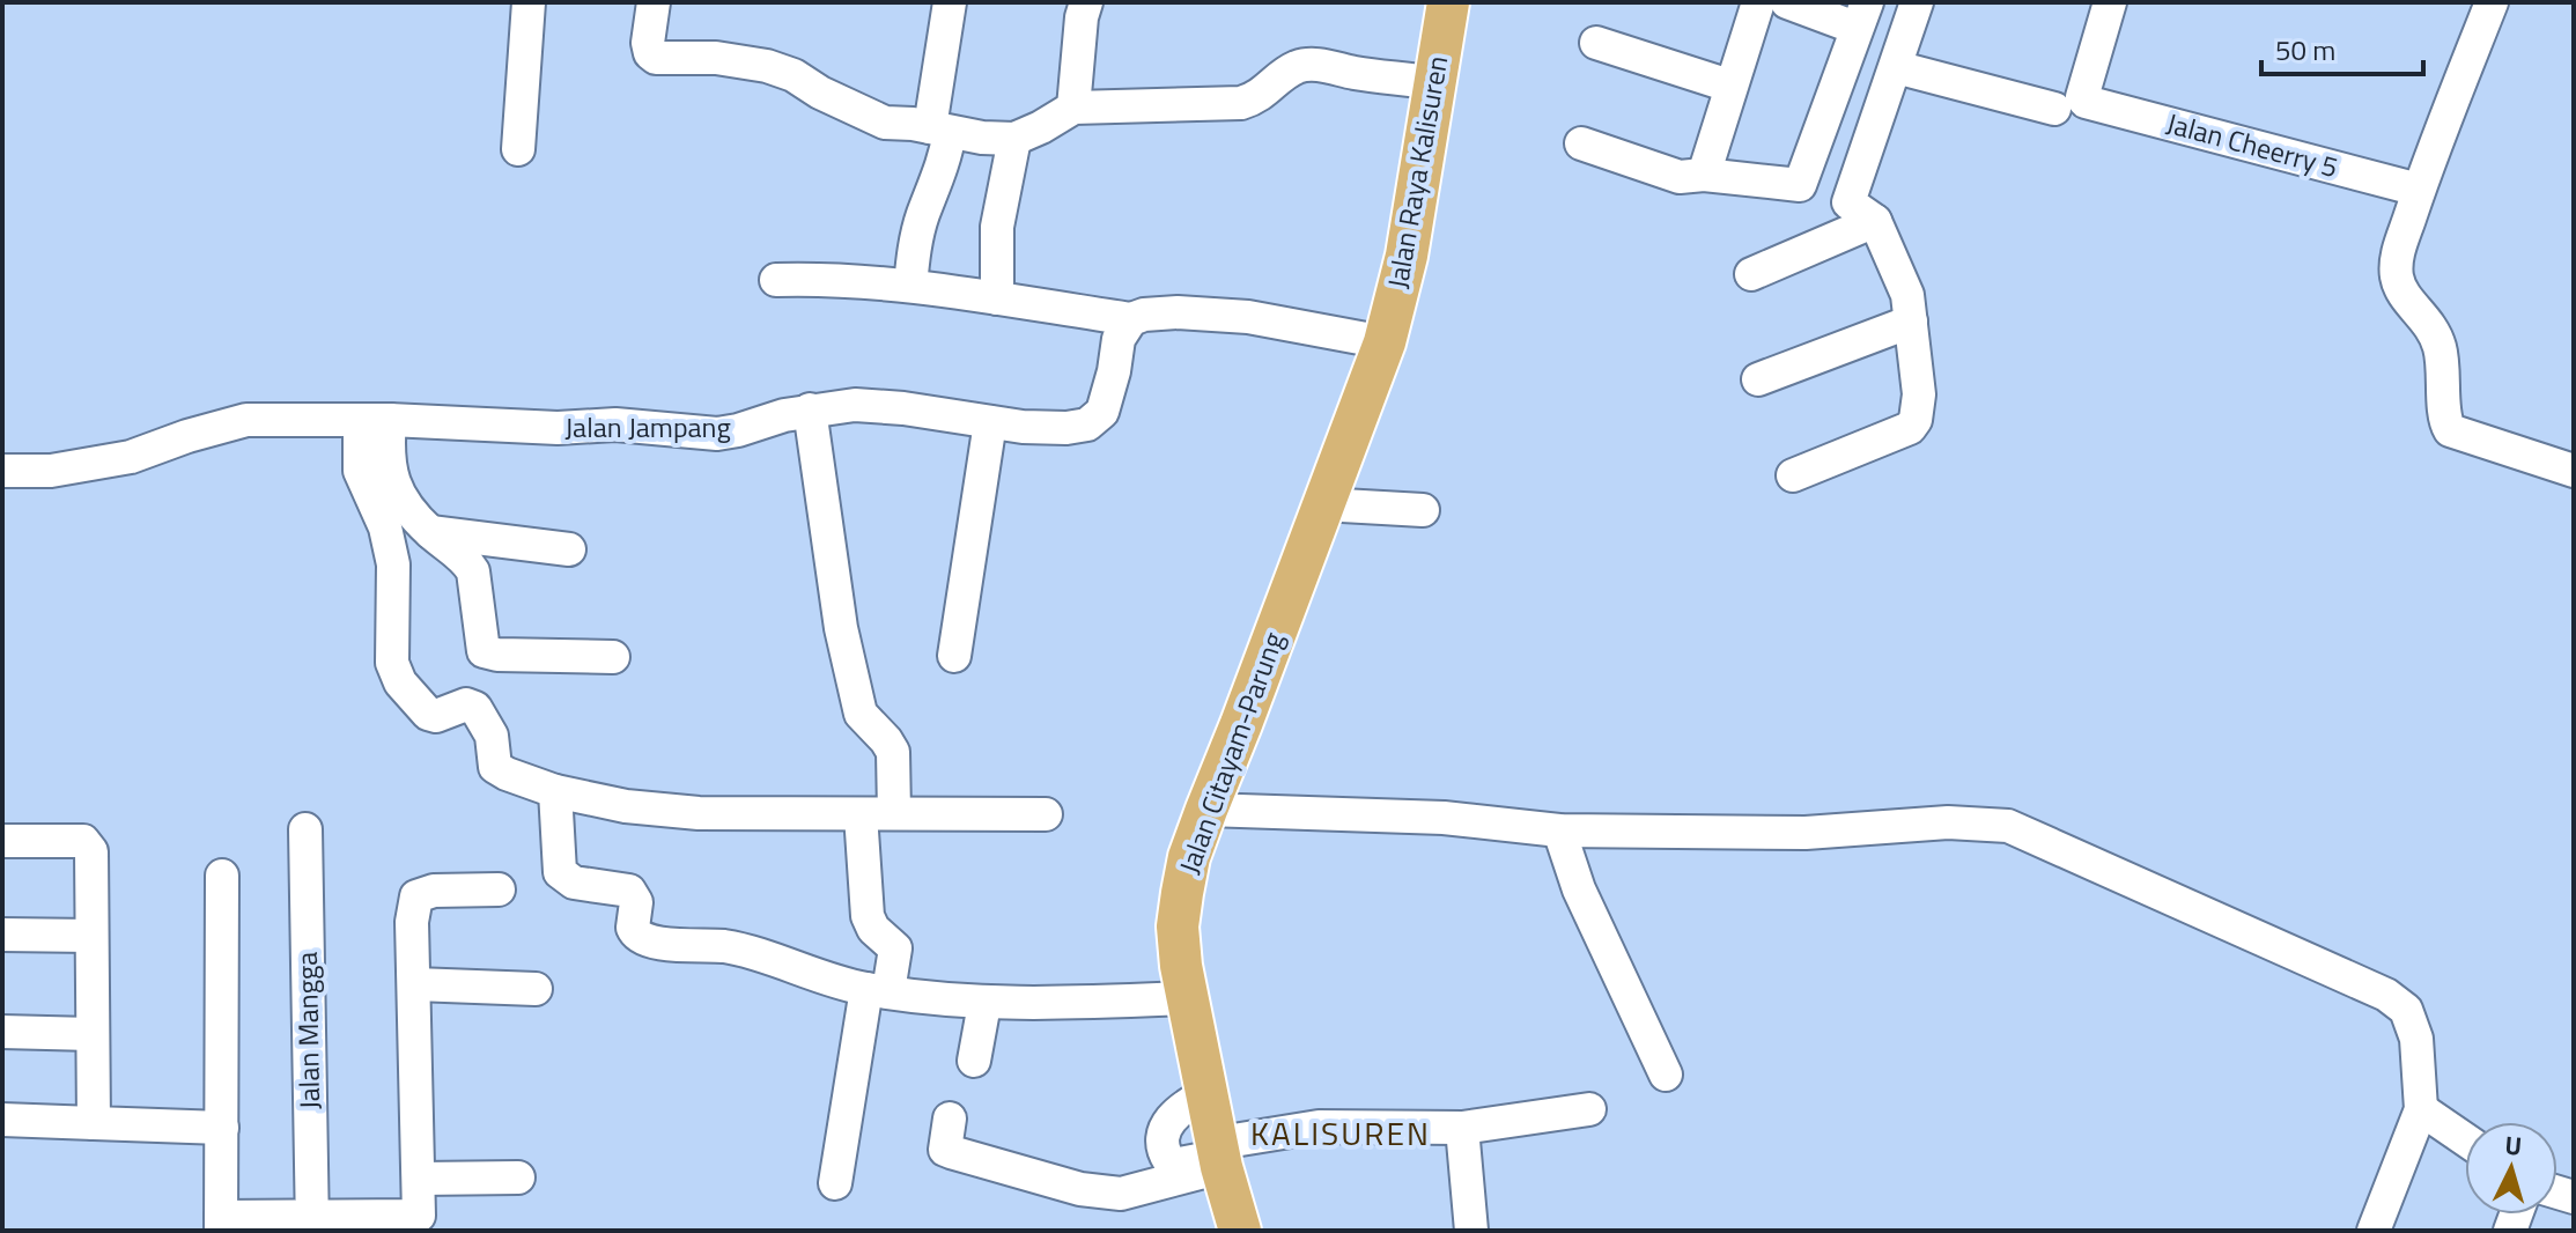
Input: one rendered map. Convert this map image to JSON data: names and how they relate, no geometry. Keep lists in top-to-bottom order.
{
  "streets": {
    "main road": ["Jalan Raya Kalisuren", "Jalan Citayam-Parung"],
    "street": ["Jalan Cheerry 5", "Jalan Jampang", "Jalan Mangga"]
  },
  "crossings": [
    ["Jalan Raya Kalisuren", "Jalan Citayam-Parung"]
  ],
  "districts": ["KALISUREN"],
  "scale_bar": "50 m",
  "north": "top"
}
